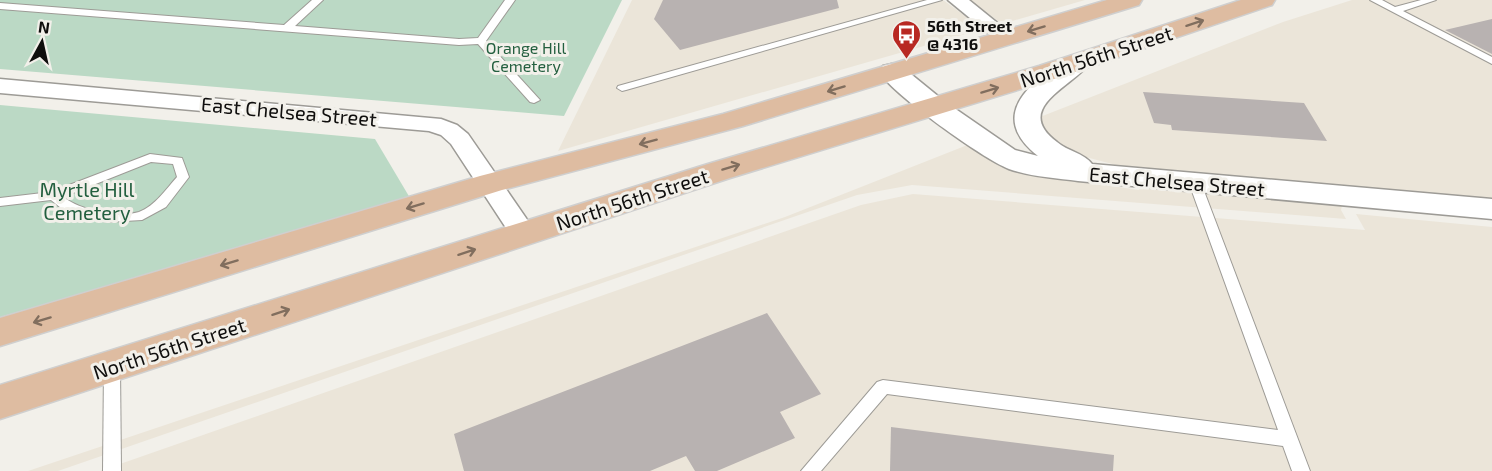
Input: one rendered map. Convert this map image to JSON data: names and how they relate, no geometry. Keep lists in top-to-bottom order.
{
  "streets": {
    "main road": ["North 56th Street"],
    "street": ["East Chelsea Street"]
  },
  "crossings": [
    ["North 56th Street", "East Chelsea Street"]
  ],
  "parks": ["Orange Hill Cemetery", "Myrtle Hill Cemetery"],
  "places": {
    "bus stop": ["56th Street @ 4316"]
  },
  "north": "top"
}
